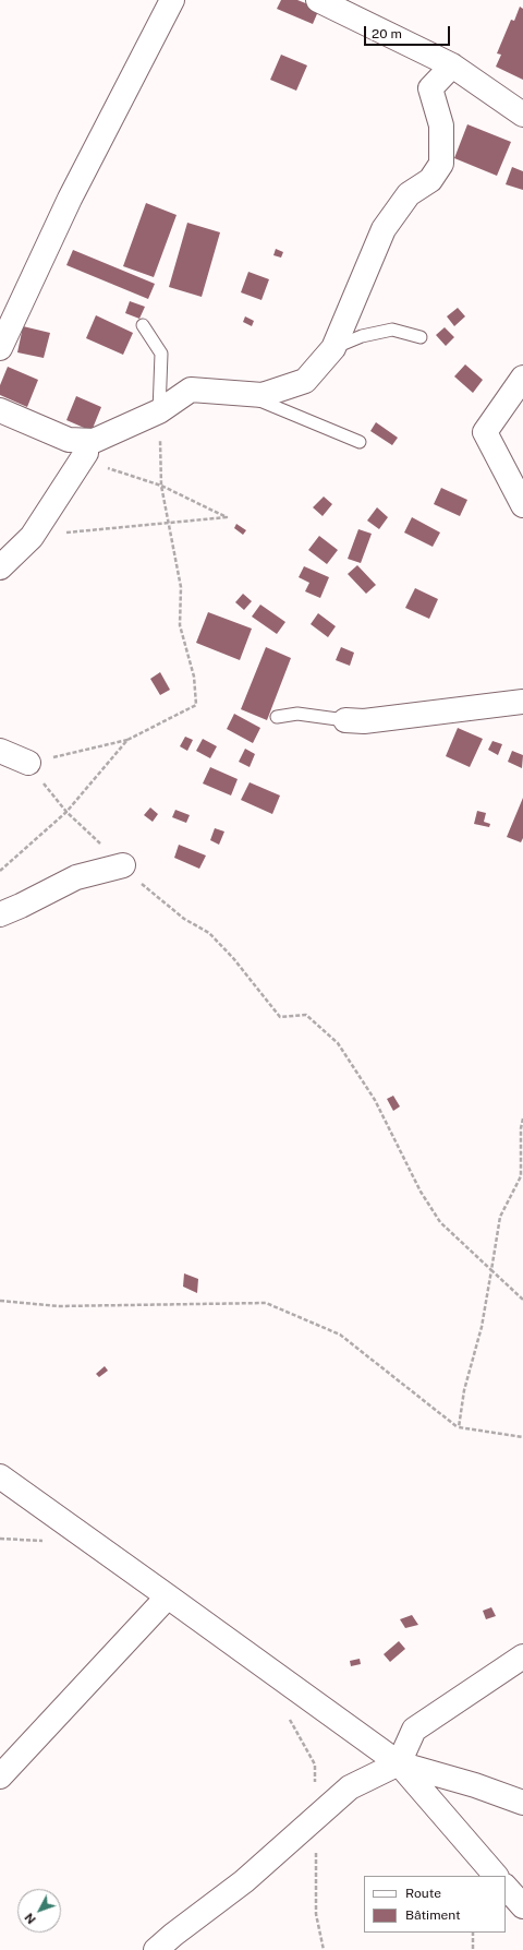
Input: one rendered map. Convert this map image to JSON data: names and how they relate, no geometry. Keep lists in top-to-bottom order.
{
  "legend": ["Route", "Bâtiment"],
  "scale_bar": "20 m",
  "north": "bottom left"
}
